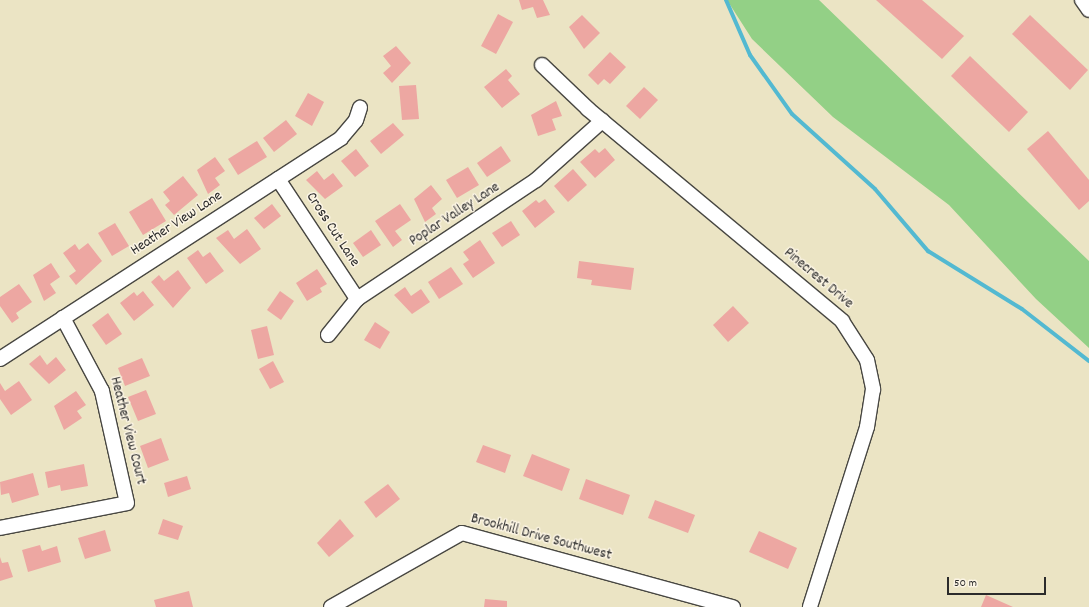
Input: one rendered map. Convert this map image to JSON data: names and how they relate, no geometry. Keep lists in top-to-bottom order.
{
  "streets": {
    "street": [
      "Poplar Valley Lane",
      "Heather View Lane",
      "Cross Cut Lane",
      "Pinecrest Drive",
      "Heather View Court",
      "Brookhill Drive Southwest"
    ]
  },
  "crossings": [
    ["Poplar Valley Lane", "Cross Cut Lane"],
    ["Poplar Valley Lane", "Pinecrest Drive"],
    ["Heather View Lane", "Cross Cut Lane"],
    ["Heather View Lane", "Heather View Court"]
  ],
  "scale_bar": "50 m"
}
